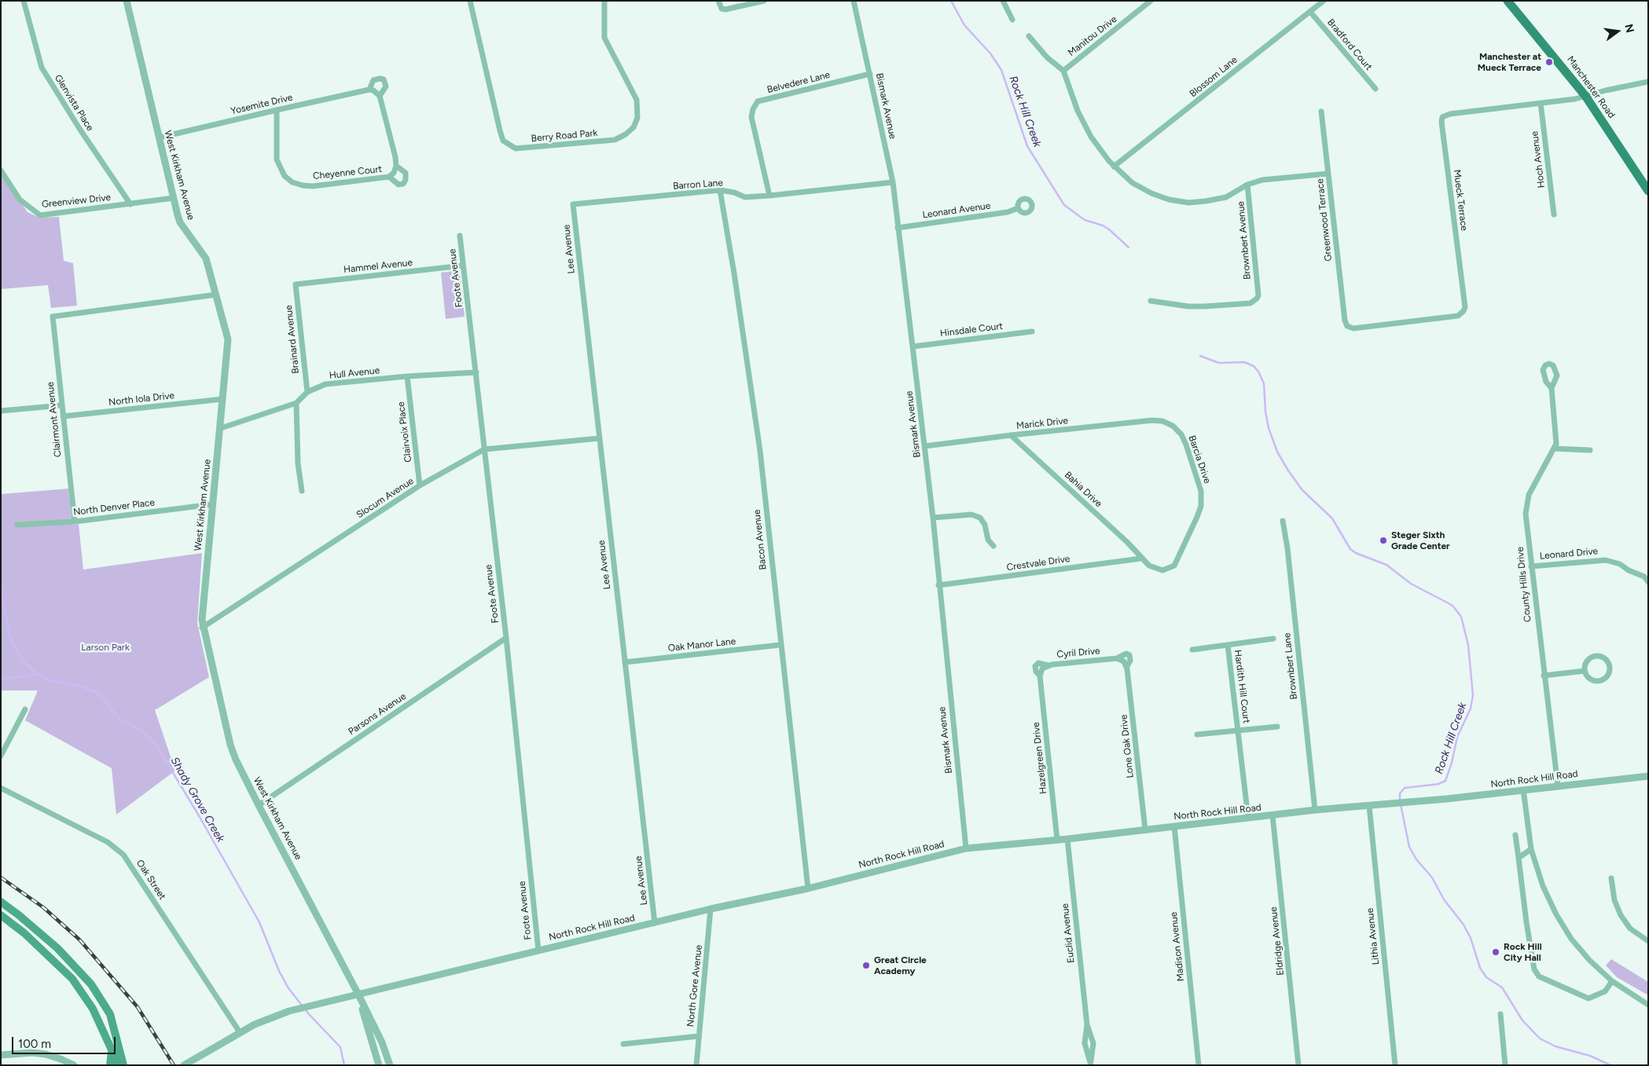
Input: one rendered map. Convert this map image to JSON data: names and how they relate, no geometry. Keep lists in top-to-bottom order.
{
  "streets": {
    "main road": ["Manchester Road"],
    "street": [
      "Manitou Drive",
      "Bradford Court",
      "Blossom Lane",
      "Belvedere Lane",
      "Glenvista Place",
      "Yosemite Drive",
      "Bismark Avenue",
      "Berry Road Park",
      "Hoch Avenue",
      "Cheyenne Court",
      "West Kirkham Avenue",
      "Barron Lane",
      "Mueck Terrace",
      "Greenview Drive",
      "Leonard Avenue",
      "Greenwood Terrace",
      "Brownbert Avenue",
      "Lee Avenue",
      "Hammel Avenue",
      "Foote Avenue",
      "Hinsdale Court",
      "Brainard Avenue",
      "Hull Avenue",
      "North Iola Drive",
      "Clairmont Avenue",
      "Marick Drive",
      "Clairvoix Place",
      "Barcia Drive",
      "Bahia Drive",
      "Slocum Avenue",
      "North Denver Place",
      "Bacon Avenue",
      "Leonard Drive",
      "Crestvale Drive",
      "County Hills Drive",
      "Oak Manor Lane",
      "Cyril Drive",
      "Brownbert Lane",
      "Hardith Hill Court",
      "Parsons Avenue",
      "Lone Oak Drive",
      "Hazelgreen Drive",
      "North Rock Hill Road",
      "Oak Street",
      "Euclid Avenue",
      "Lithia Avenue",
      "Eldridge Avenue",
      "Madison Avenue",
      "North Gore Avenue"
    ]
  },
  "crossings": [
    ["Bradford Court", "Blossom Lane"],
    ["Belvedere Lane", "Bismark Avenue"],
    ["Belvedere Lane", "Barron Lane"],
    ["Manchester Road", "Mueck Terrace"],
    ["Glenvista Place", "Greenview Drive"],
    ["Yosemite Drive", "Cheyenne Court"],
    ["Yosemite Drive", "West Kirkham Avenue"],
    ["Bismark Avenue", "Barron Lane"],
    ["Bismark Avenue", "Leonard Avenue"],
    ["Bismark Avenue", "Hinsdale Court"],
    ["Bismark Avenue", "Marick Drive"],
    ["Bismark Avenue", "Crestvale Drive"],
    ["Bismark Avenue", "North Rock Hill Road"],
    ["Hoch Avenue", "Mueck Terrace"],
    ["West Kirkham Avenue", "Greenview Drive"],
    ["West Kirkham Avenue", "Hull Avenue"],
    ["West Kirkham Avenue", "North Iola Drive"],
    ["West Kirkham Avenue", "Clairmont Avenue"],
    ["West Kirkham Avenue", "Slocum Avenue"],
    ["West Kirkham Avenue", "North Denver Place"],
    ["West Kirkham Avenue", "Parsons Avenue"],
    ["West Kirkham Avenue", "North Rock Hill Road"],
    ["Barron Lane", "Lee Avenue"],
    ["Barron Lane", "Bacon Avenue"],
    ["Mueck Terrace", "Greenwood Terrace"],
    ["Lee Avenue", "Slocum Avenue"],
    ["Lee Avenue", "Oak Manor Lane"],
    ["Lee Avenue", "North Rock Hill Road"],
    ["Hammel Avenue", "Foote Avenue"],
    ["Hammel Avenue", "Brainard Avenue"],
    ["Foote Avenue", "Hull Avenue"],
    ["Foote Avenue", "Slocum Avenue"],
    ["Foote Avenue", "Parsons Avenue"],
    ["Foote Avenue", "North Rock Hill Road"],
    ["Brainard Avenue", "Hull Avenue"],
    ["Hull Avenue", "Clairvoix Place"],
    ["North Iola Drive", "Clairmont Avenue"],
    ["Clairmont Avenue", "North Denver Place"],
    ["Marick Drive", "Barcia Drive"],
    ["Marick Drive", "Bahia Drive"],
    ["Clairvoix Place", "Slocum Avenue"],
    ["Barcia Drive", "Bahia Drive"],
    ["Barcia Drive", "Crestvale Drive"],
    ["Bahia Drive", "Crestvale Drive"],
    ["Bacon Avenue", "Oak Manor Lane"],
    ["Bacon Avenue", "North Rock Hill Road"],
    ["Leonard Drive", "County Hills Drive"],
    ["County Hills Drive", "North Rock Hill Road"],
    ["Cyril Drive", "Lone Oak Drive"],
    ["Cyril Drive", "Hazelgreen Drive"],
    ["Brownbert Lane", "North Rock Hill Road"],
    ["Hardith Hill Court", "North Rock Hill Road"],
    ["Lone Oak Drive", "North Rock Hill Road"],
    ["Hazelgreen Drive", "North Rock Hill Road"],
    ["North Rock Hill Road", "Oak Street"],
    ["North Rock Hill Road", "Euclid Avenue"],
    ["North Rock Hill Road", "Lithia Avenue"],
    ["North Rock Hill Road", "Eldridge Avenue"],
    ["North Rock Hill Road", "Madison Avenue"],
    ["North Rock Hill Road", "North Gore Avenue"]
  ],
  "water": ["Rock Hill Creek", "Shady Grove Creek"],
  "parks": ["Larson Park"],
  "places": [
    "Manchester at Mueck Terrace",
    "Steger Sixth Grade Center",
    "Rock Hill City Hall",
    "Great Circle Academy"
  ],
  "scale_bar": "100 m",
  "north": "right"
}
